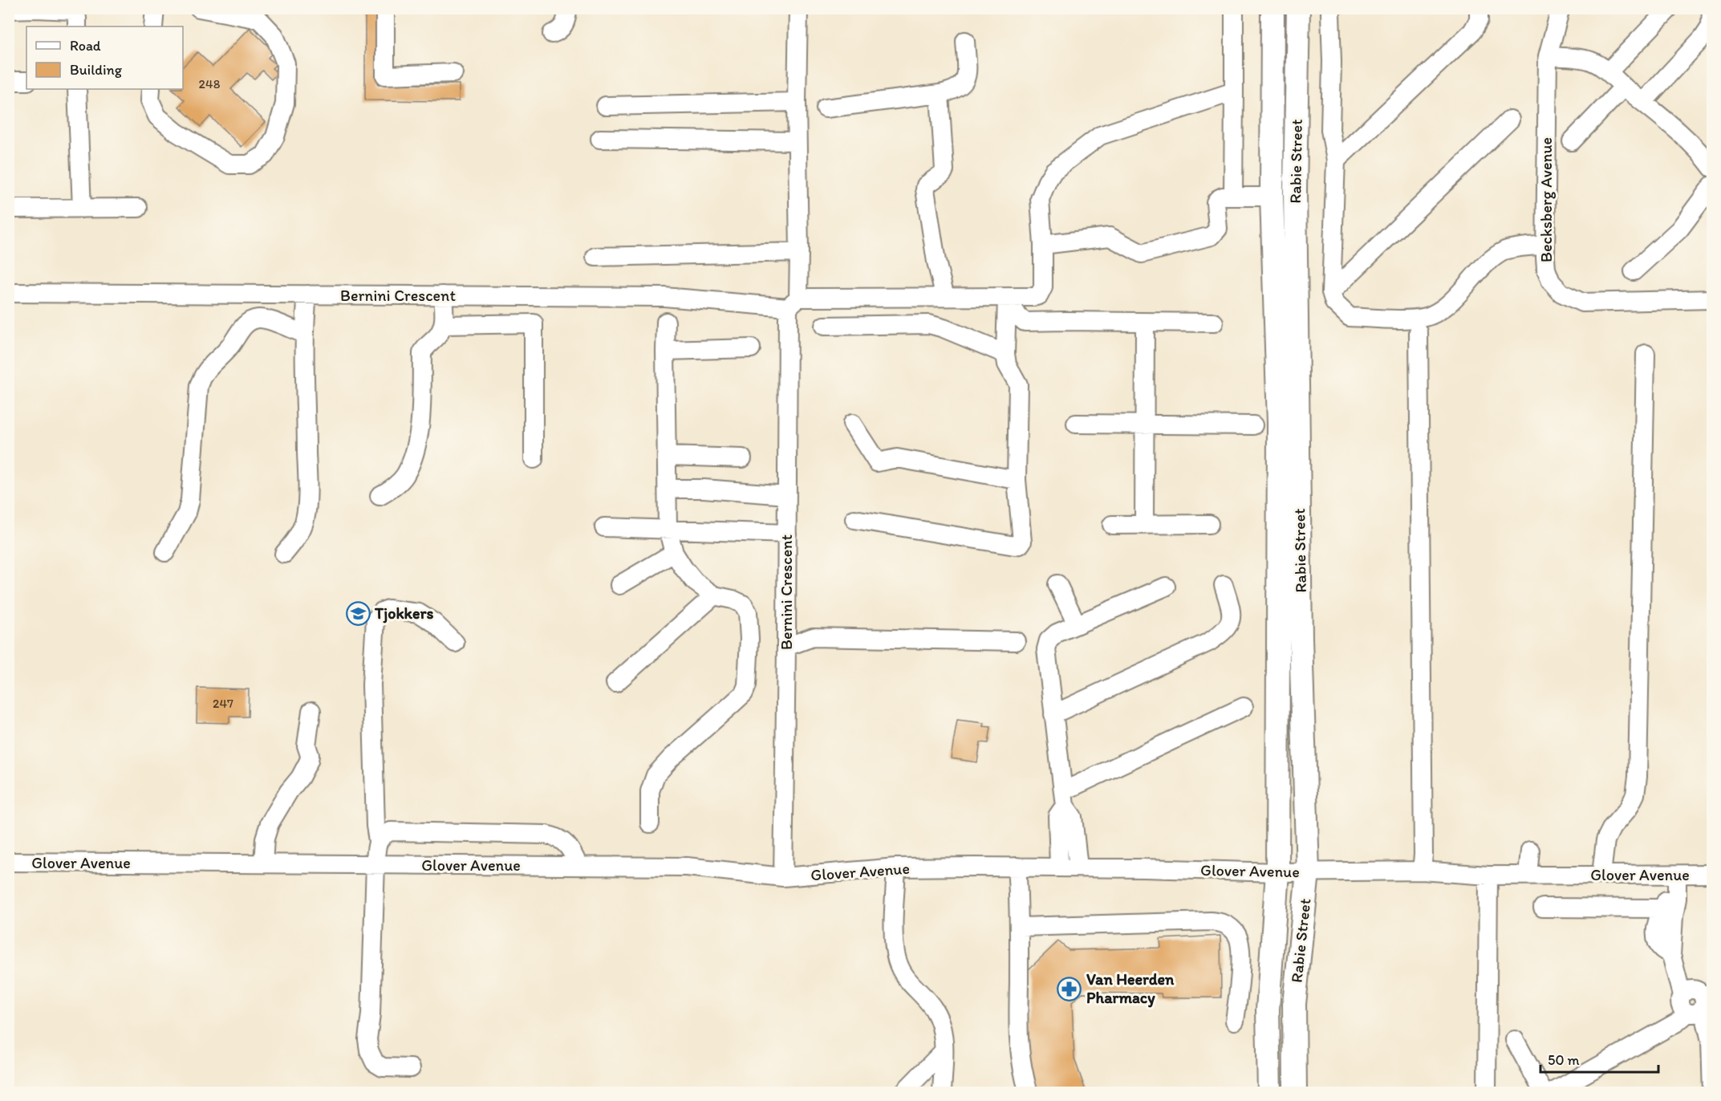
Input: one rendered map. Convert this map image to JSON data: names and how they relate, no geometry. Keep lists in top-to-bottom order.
{
  "streets": {
    "main road": ["Rabie Street"],
    "street": ["Becksberg Avenue", "Bernini Crescent", "Glover Avenue"]
  },
  "crossings": [
    ["Rabie Street", "Glover Avenue"],
    ["Bernini Crescent", "Glover Avenue"]
  ],
  "places": {
    "school or university": ["Tjokkers"],
    "pharmacy": ["Van Heerden Pharmacy"]
  },
  "house_numbers": ["248", "247"],
  "legend": ["Road", "Building"],
  "scale_bar": "50 m"
}
